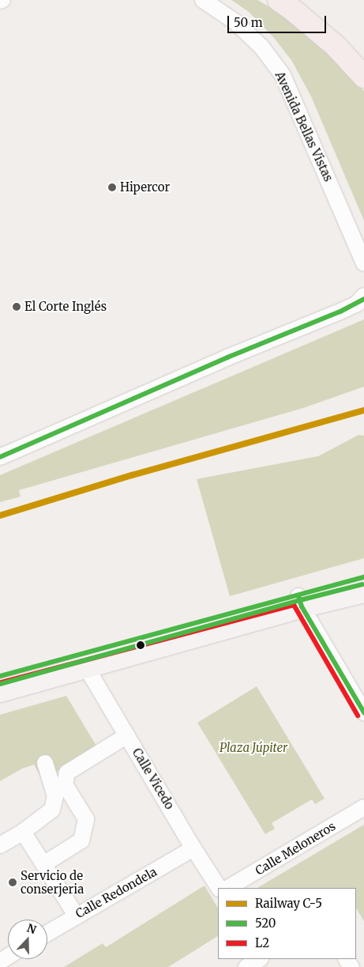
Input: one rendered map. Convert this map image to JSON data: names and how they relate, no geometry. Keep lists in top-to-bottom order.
{
  "streets": {
    "street": [
      "Avenida Bellas Vistas",
      "Calle Vicedo",
      "Calle Meloneros",
      "Calle Redondela"
    ]
  },
  "crossings": [
    ["Calle Vicedo", "Calle Redondela"]
  ],
  "parks": ["Plaza Júpiter"],
  "places": ["Hipercor", "El Corte Inglés", "Servicio de conserjeria"],
  "lines": ["transit line 520", "rail line C-5", "transit line L2"],
  "legend": ["Railway C-5", "520", "L2"],
  "scale_bar": "50 m",
  "north": "top"
}
